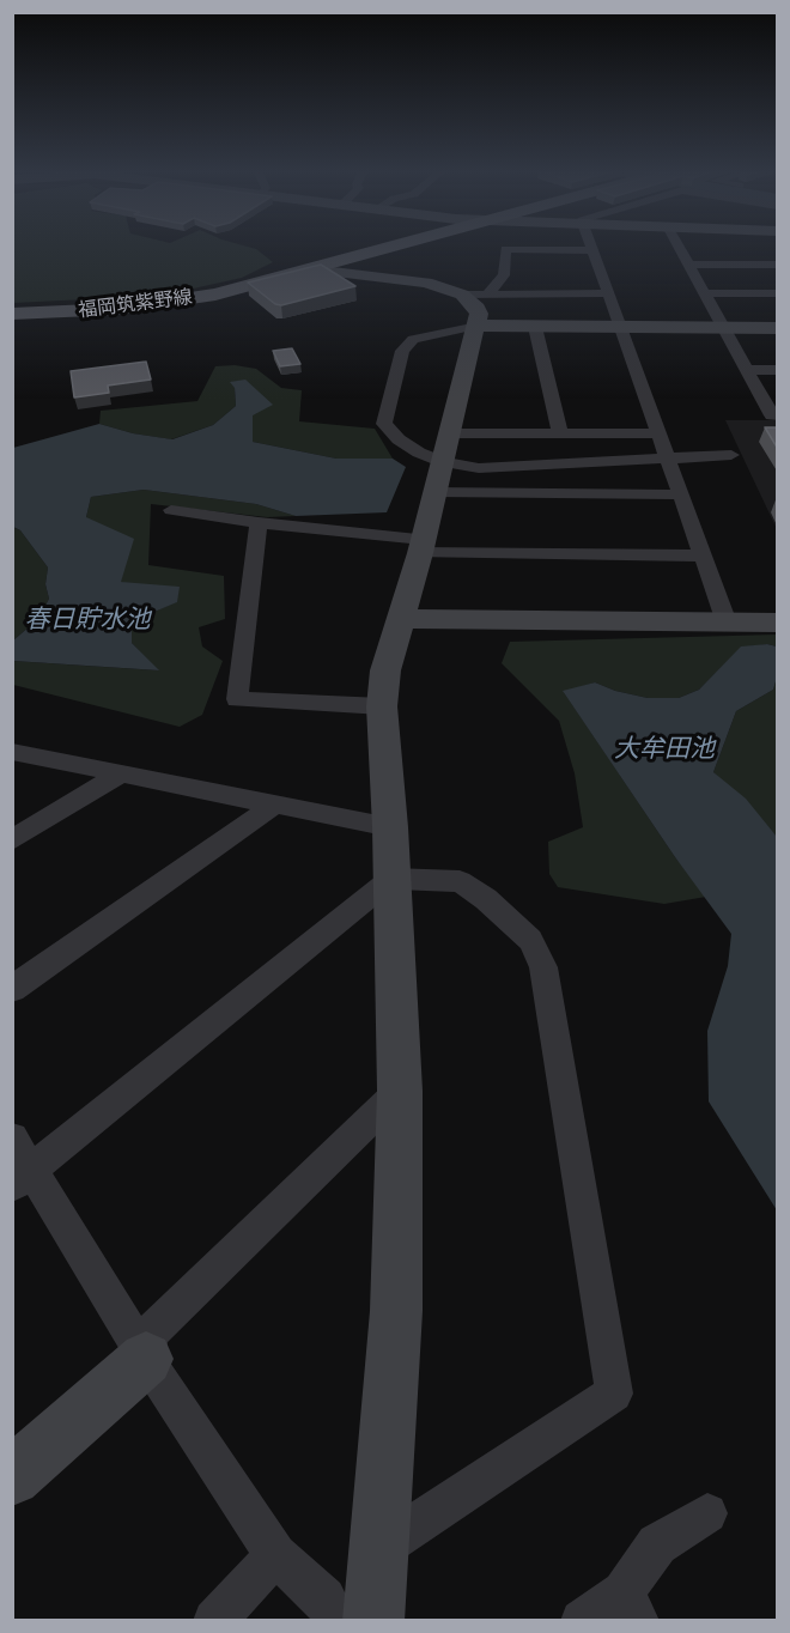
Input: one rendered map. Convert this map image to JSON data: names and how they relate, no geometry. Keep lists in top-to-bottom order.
{
  "streets": {
    "main road": ["福岡筑紫野線"]
  },
  "water": ["春日貯水池", "大牟田池"]
}
